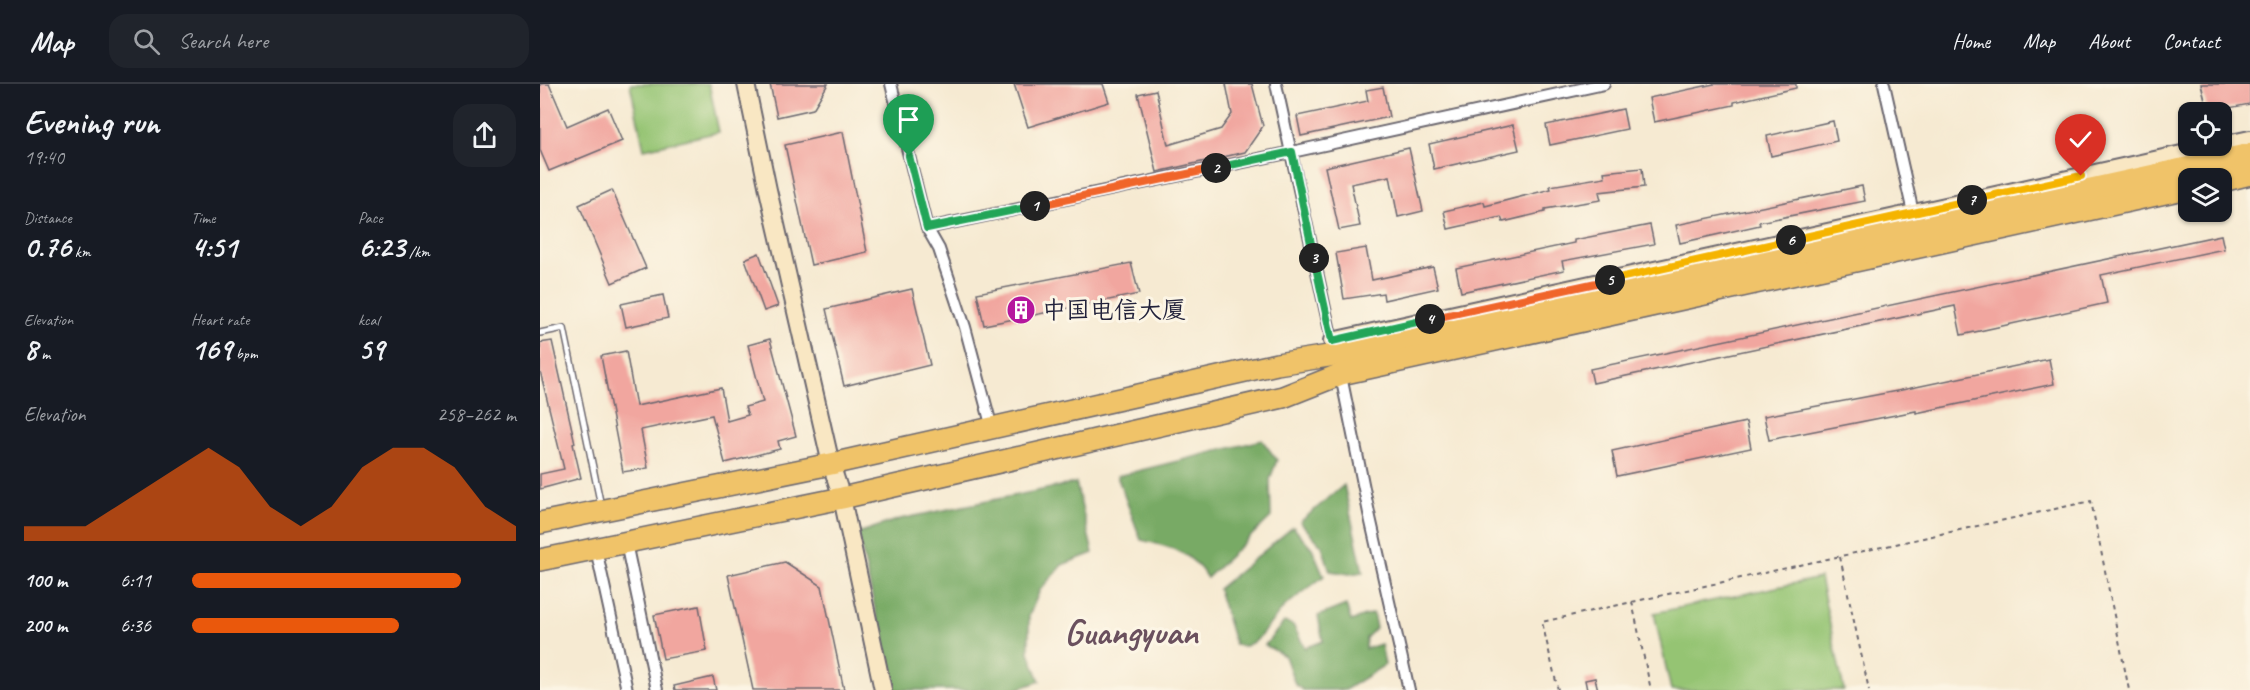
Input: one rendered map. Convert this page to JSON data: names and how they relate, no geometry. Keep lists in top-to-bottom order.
{
  "districts": ["Guangyuan"],
  "places": {
    "building": ["中国电信大厦"]
  },
  "page": {
    "header": "Map",
    "search": "Search here",
    "nav": [
      "Home",
      "Map",
      "About",
      "Contact"
    ],
    "heading": ["Evening run", "19:40"],
    "pins": [
      "2",
      "7",
      "1",
      "6",
      "3",
      "5",
      "4"
    ],
    "stats": [
      ["Distance", "0.76 km"],
      ["Time", "4:51"],
      ["Pace", "6:23 /km"],
      ["Elevation", "8 m"],
      ["Heart rate", "169 bpm"],
      ["kcal", "59"]
    ],
    "chart": ["Elevation", "258–262 m"],
    "list": [
      {
        "name": "100 m",
        "note": "6:11"
      },
      {
        "name": "200 m",
        "note": "6:36"
      }
    ]
  }
}
